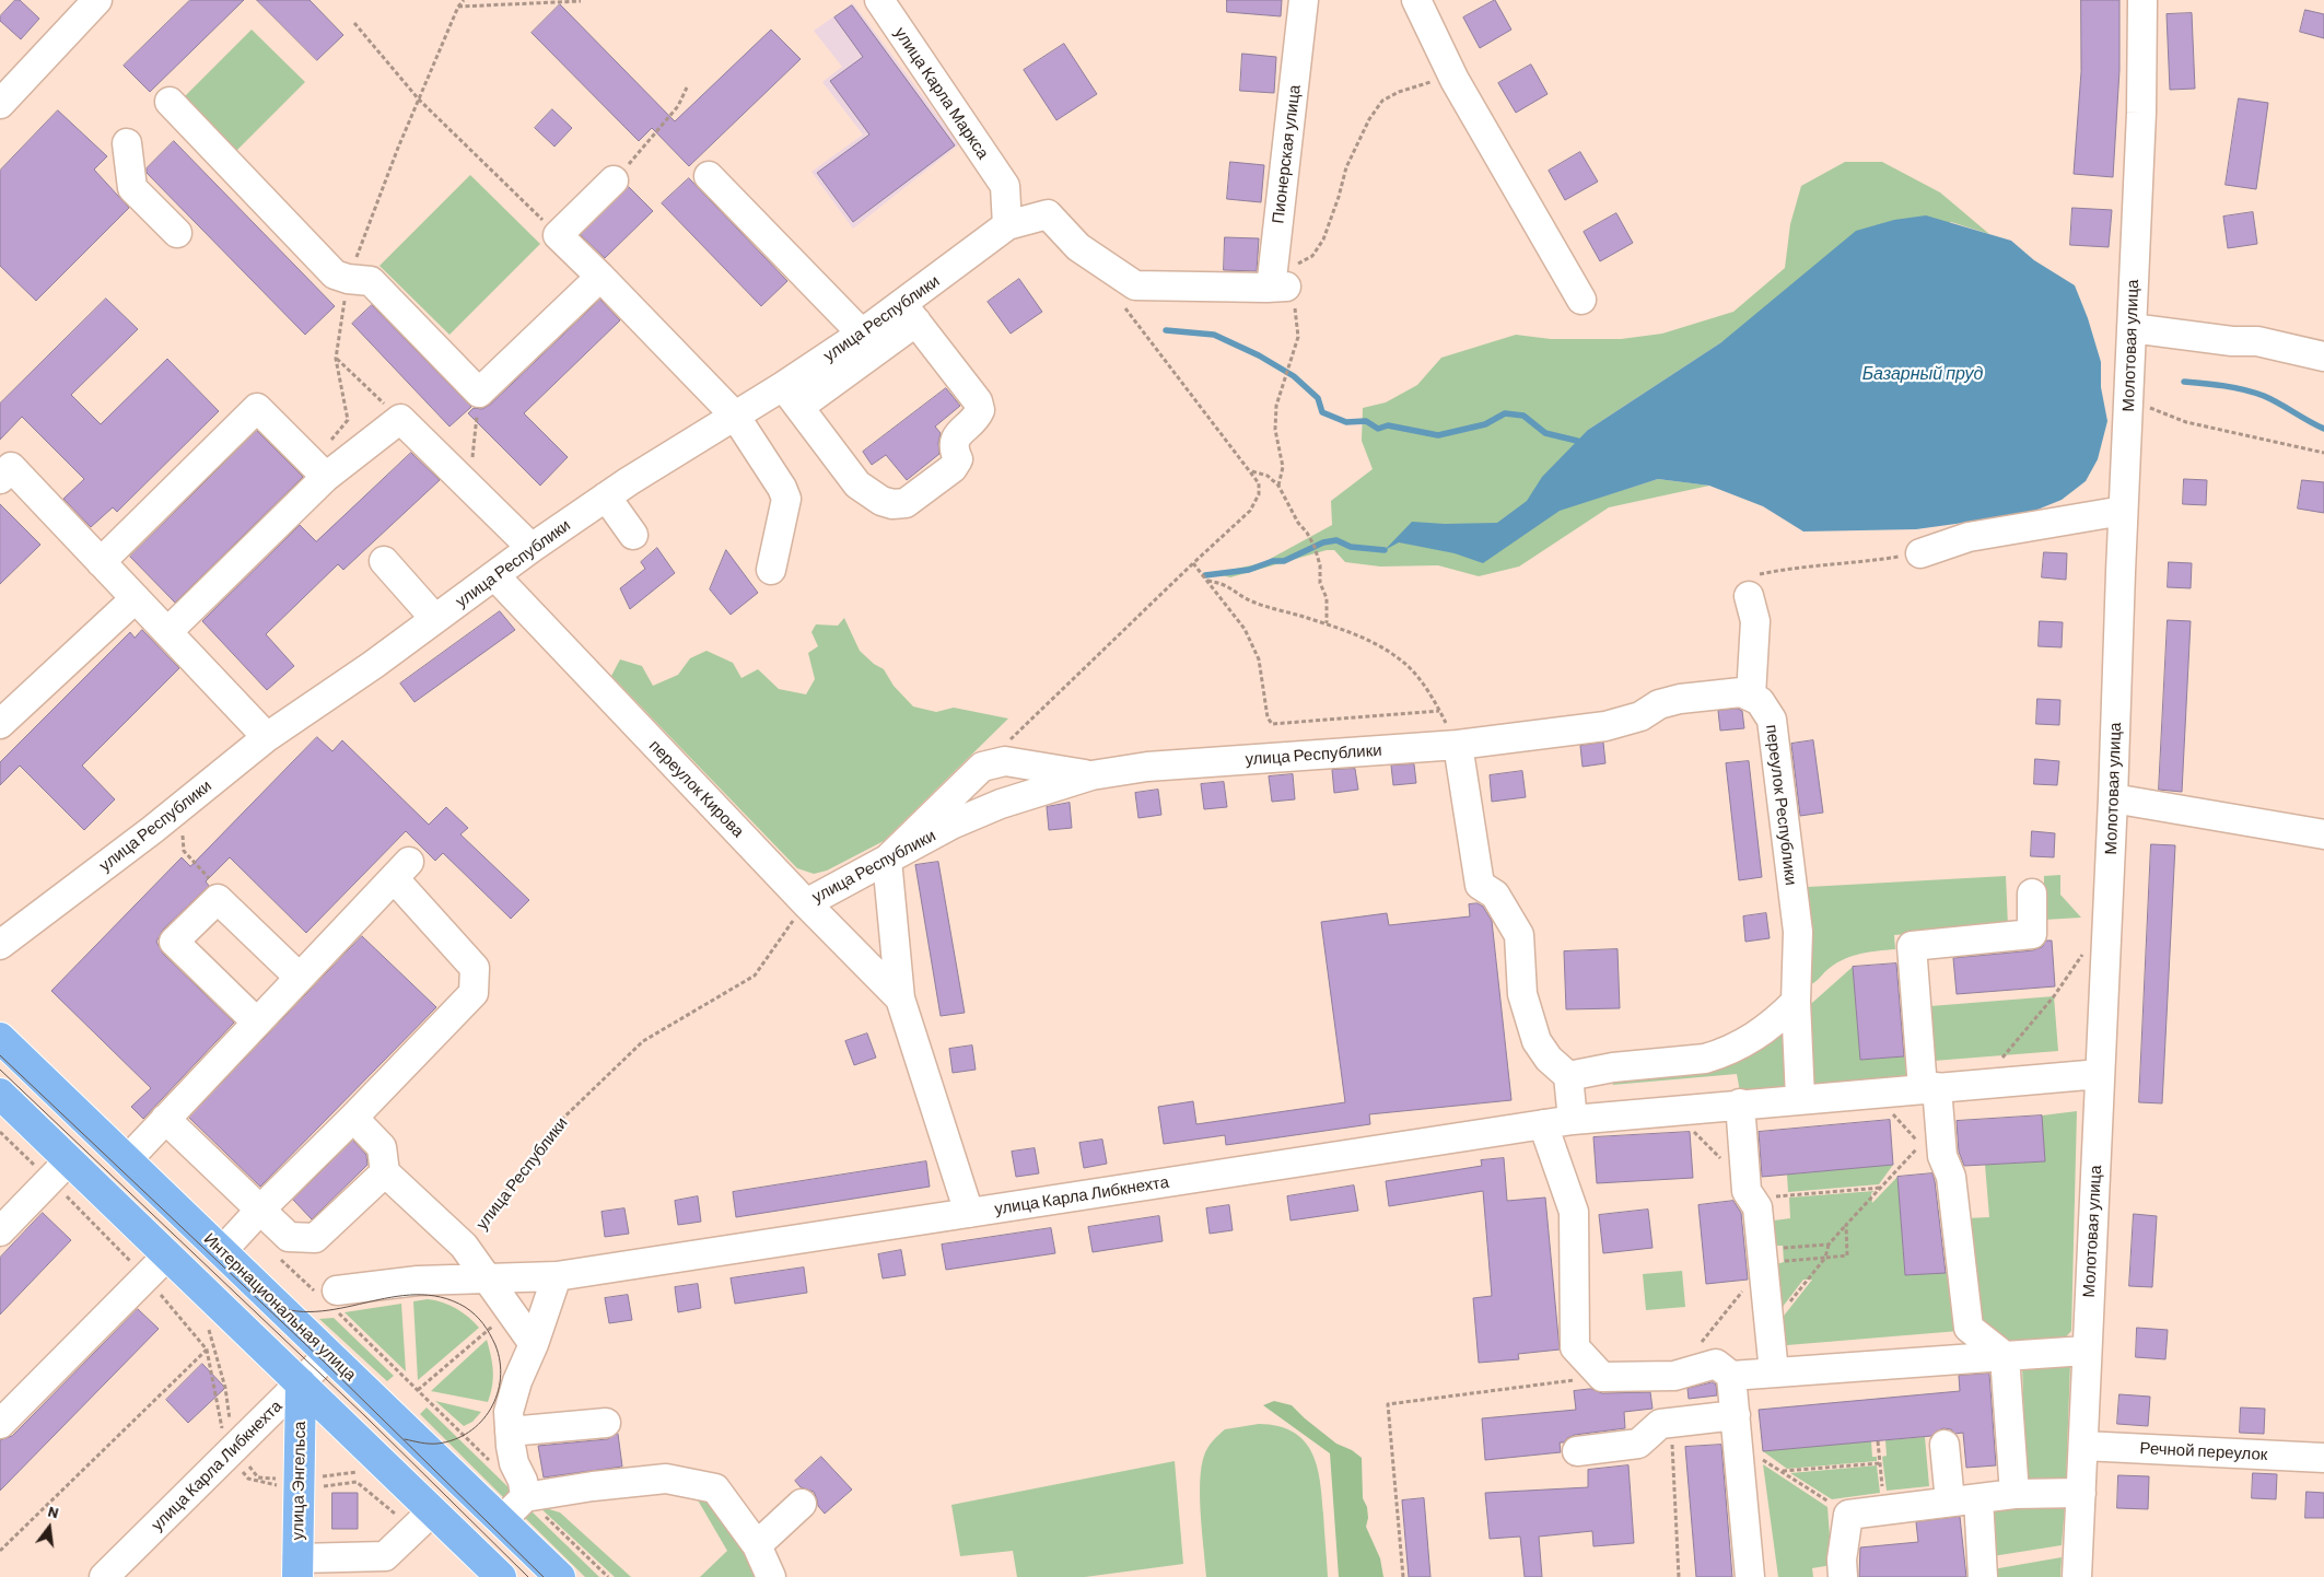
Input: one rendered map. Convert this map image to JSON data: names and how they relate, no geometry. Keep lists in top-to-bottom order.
{
  "streets": {
    "main road": ["Интернациональная улица", "улица Энгельса"],
    "street": [
      "улица Карла Маркса",
      "Пионерская улица",
      "улица Республики",
      "Молотовая улица",
      "переулок Кирова",
      "переулок Республики",
      "улица Карла Либкнехта",
      "Речной переулок"
    ]
  },
  "crossings": [
    ["улица Карла Маркса", "улица Республики"],
    ["улица Республики", "переулок Кирова"],
    ["улица Республики", "переулок Республики"],
    ["Молотовая улица", "улица Карла Либкнехта"],
    ["Молотовая улица", "Речной переулок"],
    ["переулок Кирова", "улица Карла Либкнехта"],
    ["переулок Республики", "улица Карла Либкнехта"],
    ["улица Карла Либкнехта", "Интернациональная улица"],
    ["улица Карла Либкнехта", "улица Энгельса"]
  ],
  "water": ["Базарный пруд"],
  "north": "top"
}
